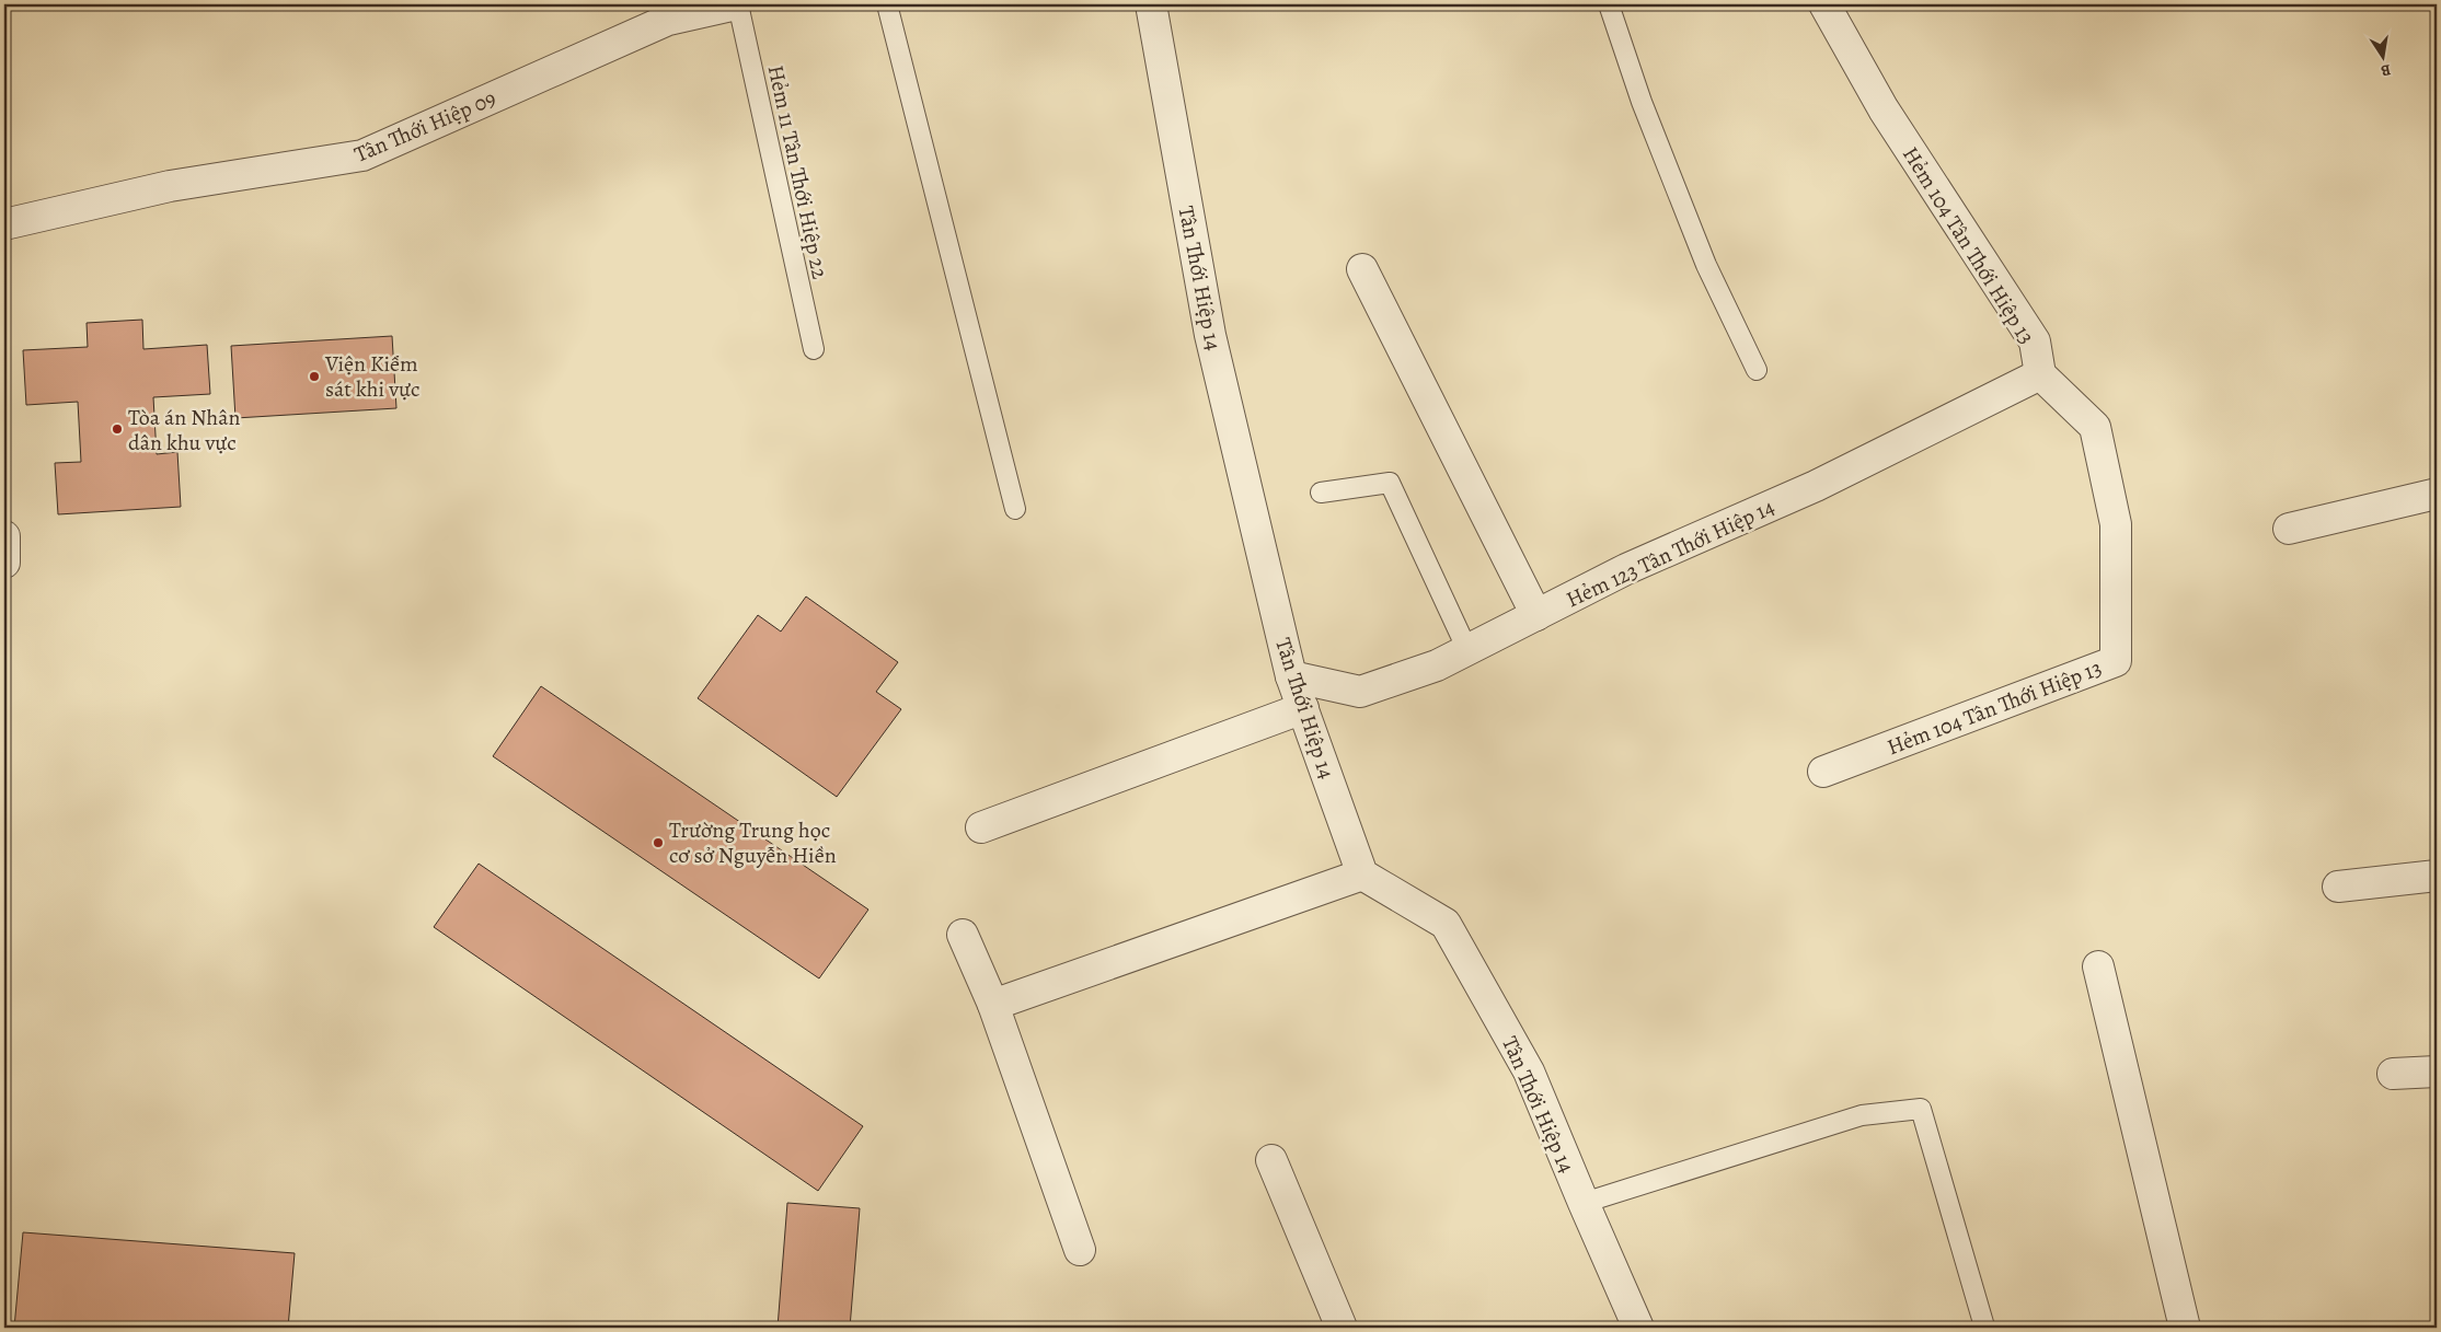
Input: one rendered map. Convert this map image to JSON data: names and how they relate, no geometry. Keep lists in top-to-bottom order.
{
  "streets": {
    "street": [
      "Tân Thới Hiệp 09",
      "Hẻm 104 Tân Thới Hiệp 13",
      "Tân Thới Hiệp 14",
      "Hẻm 123 Tân Thới Hiệp 14"
    ],
    "lane": ["Hẻm 11 Tân Thới Hiệp 22"]
  },
  "crossings": [
    ["Tân Thới Hiệp 09", "Hẻm 11 Tân Thới Hiệp 22"],
    ["Hẻm 104 Tân Thới Hiệp 13", "Hẻm 123 Tân Thới Hiệp 14"],
    ["Tân Thới Hiệp 14", "Hẻm 123 Tân Thới Hiệp 14"]
  ],
  "places": ["Viện Kiểm sát khi vực", "Tòa án Nhân dân khu vực", "Trường Trung học cơ sở Nguyễn Hiền"],
  "north": "bottom"
}
